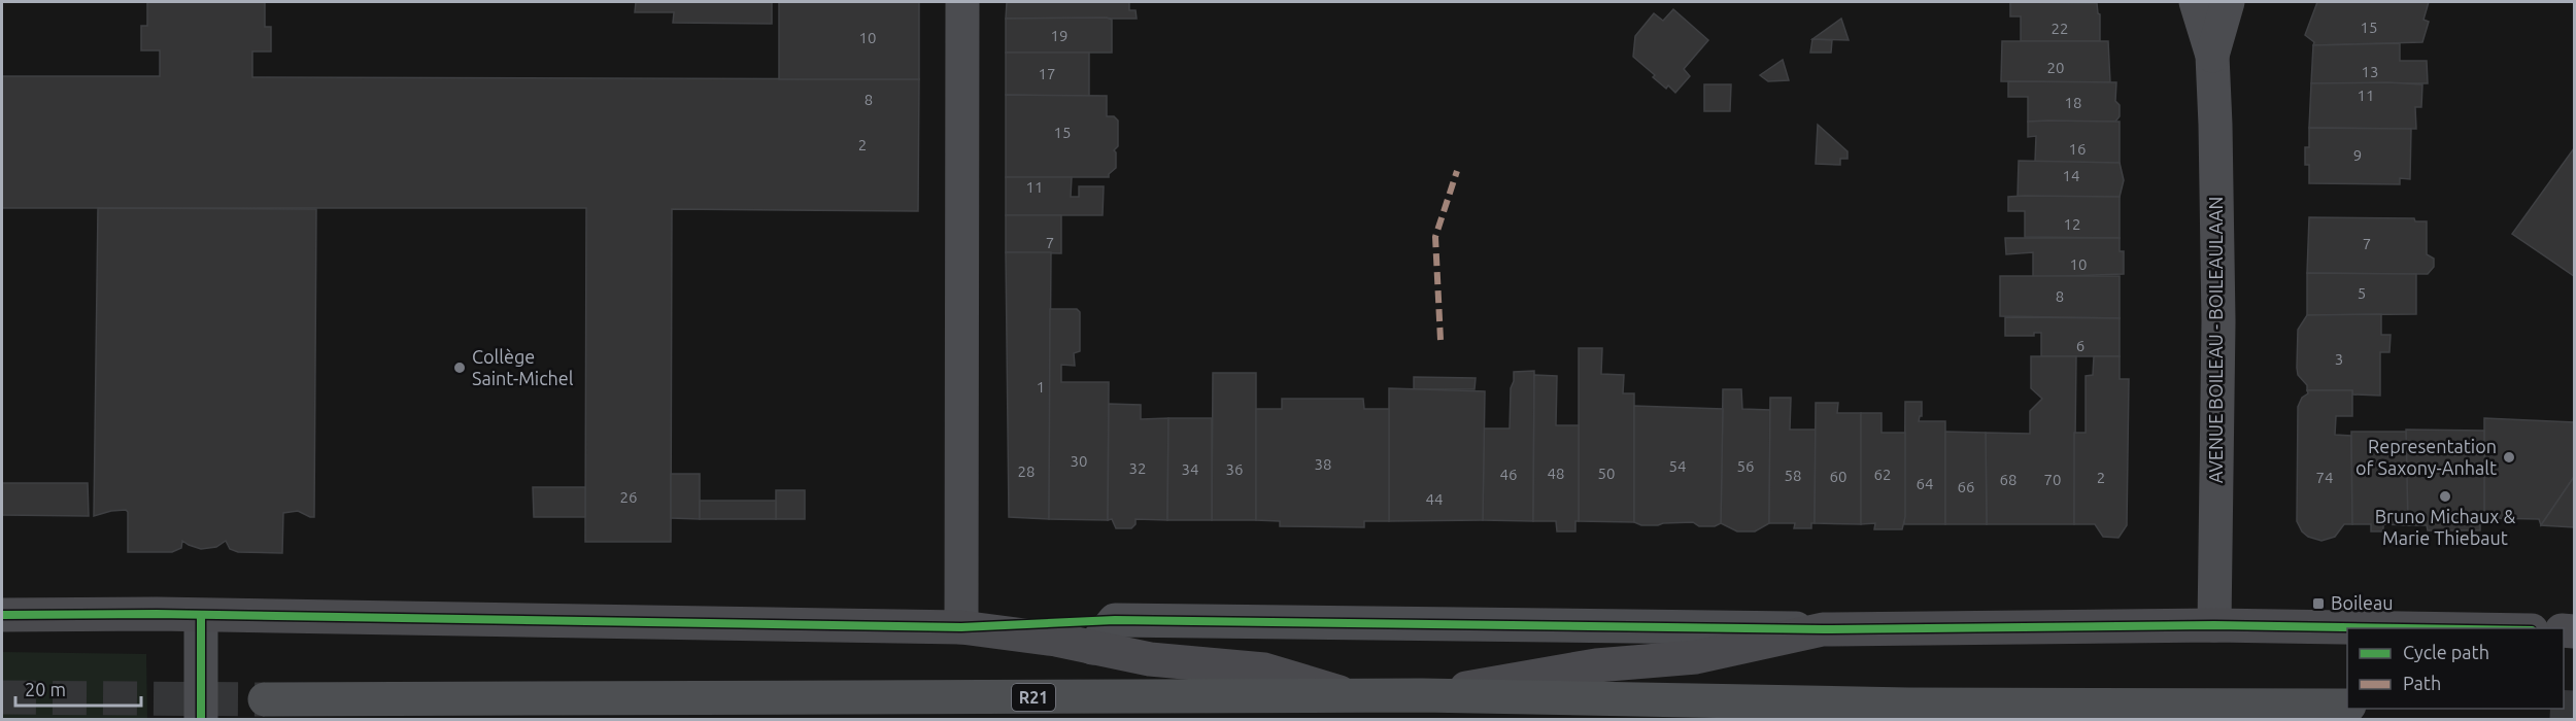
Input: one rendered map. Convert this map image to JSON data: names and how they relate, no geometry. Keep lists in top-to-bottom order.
{
  "streets": {
    "main road": ["R21"],
    "street": ["AVENUE BOILEAU - BOILEAULAAN"]
  },
  "places": {
    "other": ["Collège Saint-Michel", "Representation of Saxony-Anhalt", "Bruno Michaux & Marie Thiebaut"],
    "transit": ["Boileau"]
  },
  "house_numbers": [
    "15",
    "22",
    "19",
    "10",
    "20",
    "13",
    "17",
    "11",
    "8",
    "18",
    "15",
    "2",
    "16",
    "9",
    "14",
    "11",
    "12",
    "7",
    "7",
    "10",
    "5",
    "8",
    "6",
    "3",
    "1",
    "30",
    "38",
    "54",
    "56",
    "32",
    "34",
    "36",
    "28",
    "48",
    "50",
    "46",
    "62",
    "58",
    "60",
    "2",
    "74",
    "68",
    "70",
    "64",
    "66",
    "26",
    "44"
  ],
  "legend": ["Cycle path", "Path"],
  "scale_bar": "20 m"
}
